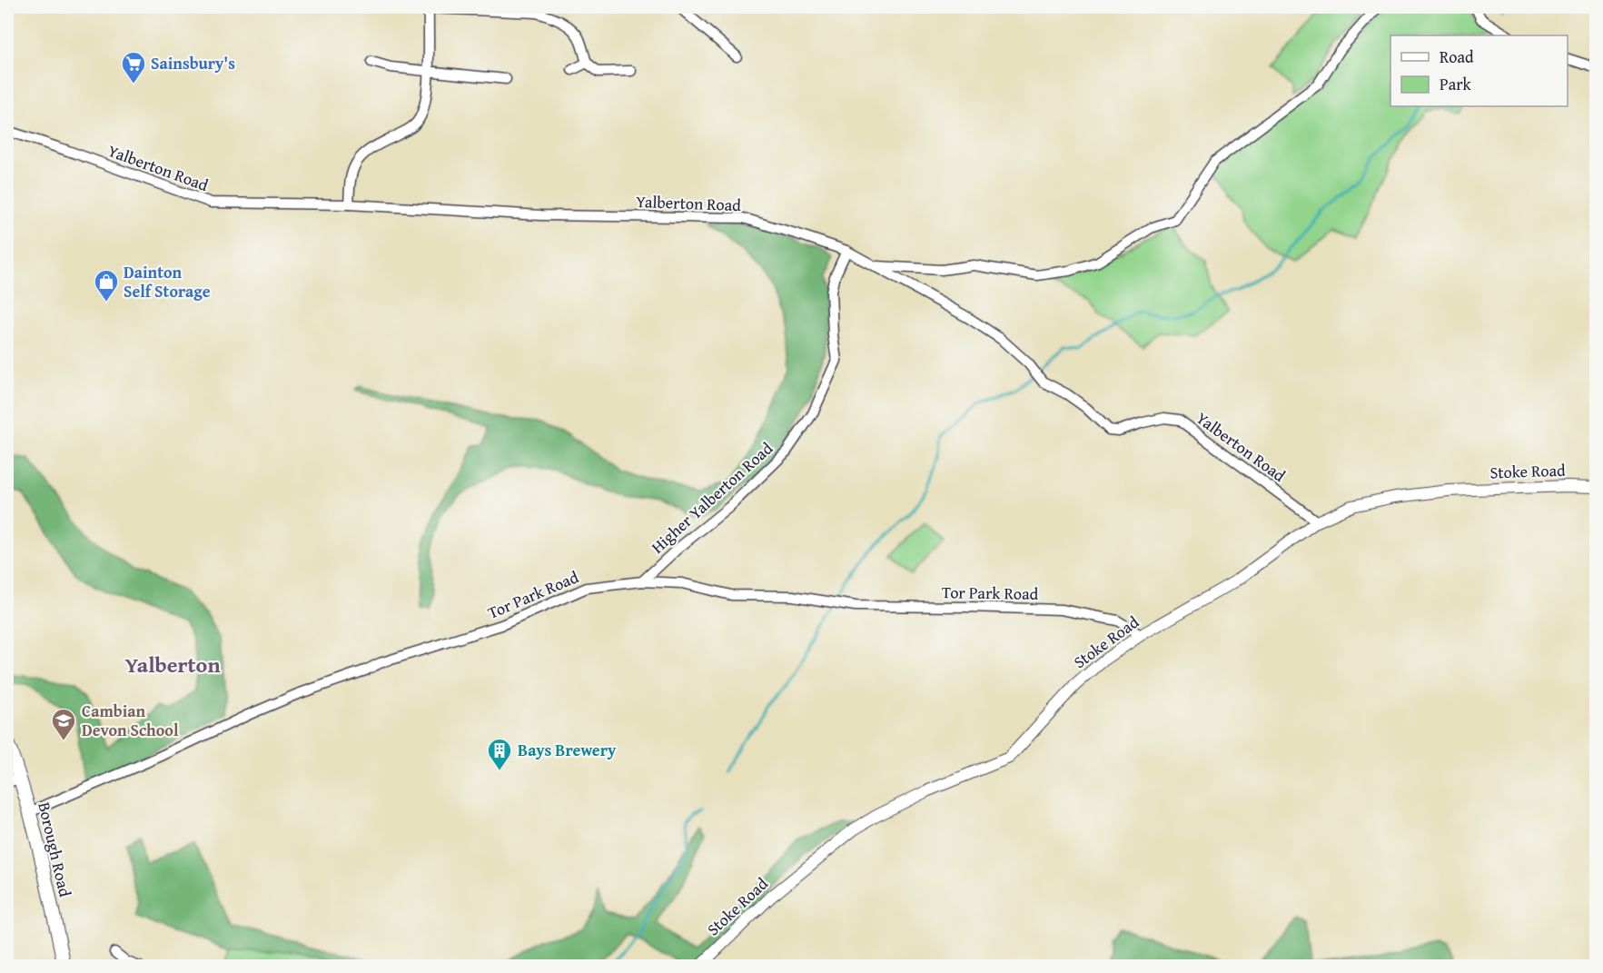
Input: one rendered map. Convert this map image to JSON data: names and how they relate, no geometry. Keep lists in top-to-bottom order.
{
  "streets": {
    "main road": ["Borough Road"],
    "street": [
      "Yalberton Road",
      "Stoke Road",
      "Higher Yalberton Road",
      "Tor Park Road"
    ]
  },
  "crossings": [
    ["Yalberton Road", "Stoke Road"],
    ["Yalberton Road", "Higher Yalberton Road"],
    ["Stoke Road", "Tor Park Road"],
    ["Higher Yalberton Road", "Tor Park Road"],
    ["Tor Park Road", "Borough Road"]
  ],
  "districts": ["Yalberton"],
  "places": {
    "supermarket": ["Sainsbury's"],
    "shop": ["Dainton Self Storage"],
    "school or university": ["Cambian Devon School"],
    "building": ["Bays Brewery"]
  },
  "legend": ["Road", "Park"]
}
